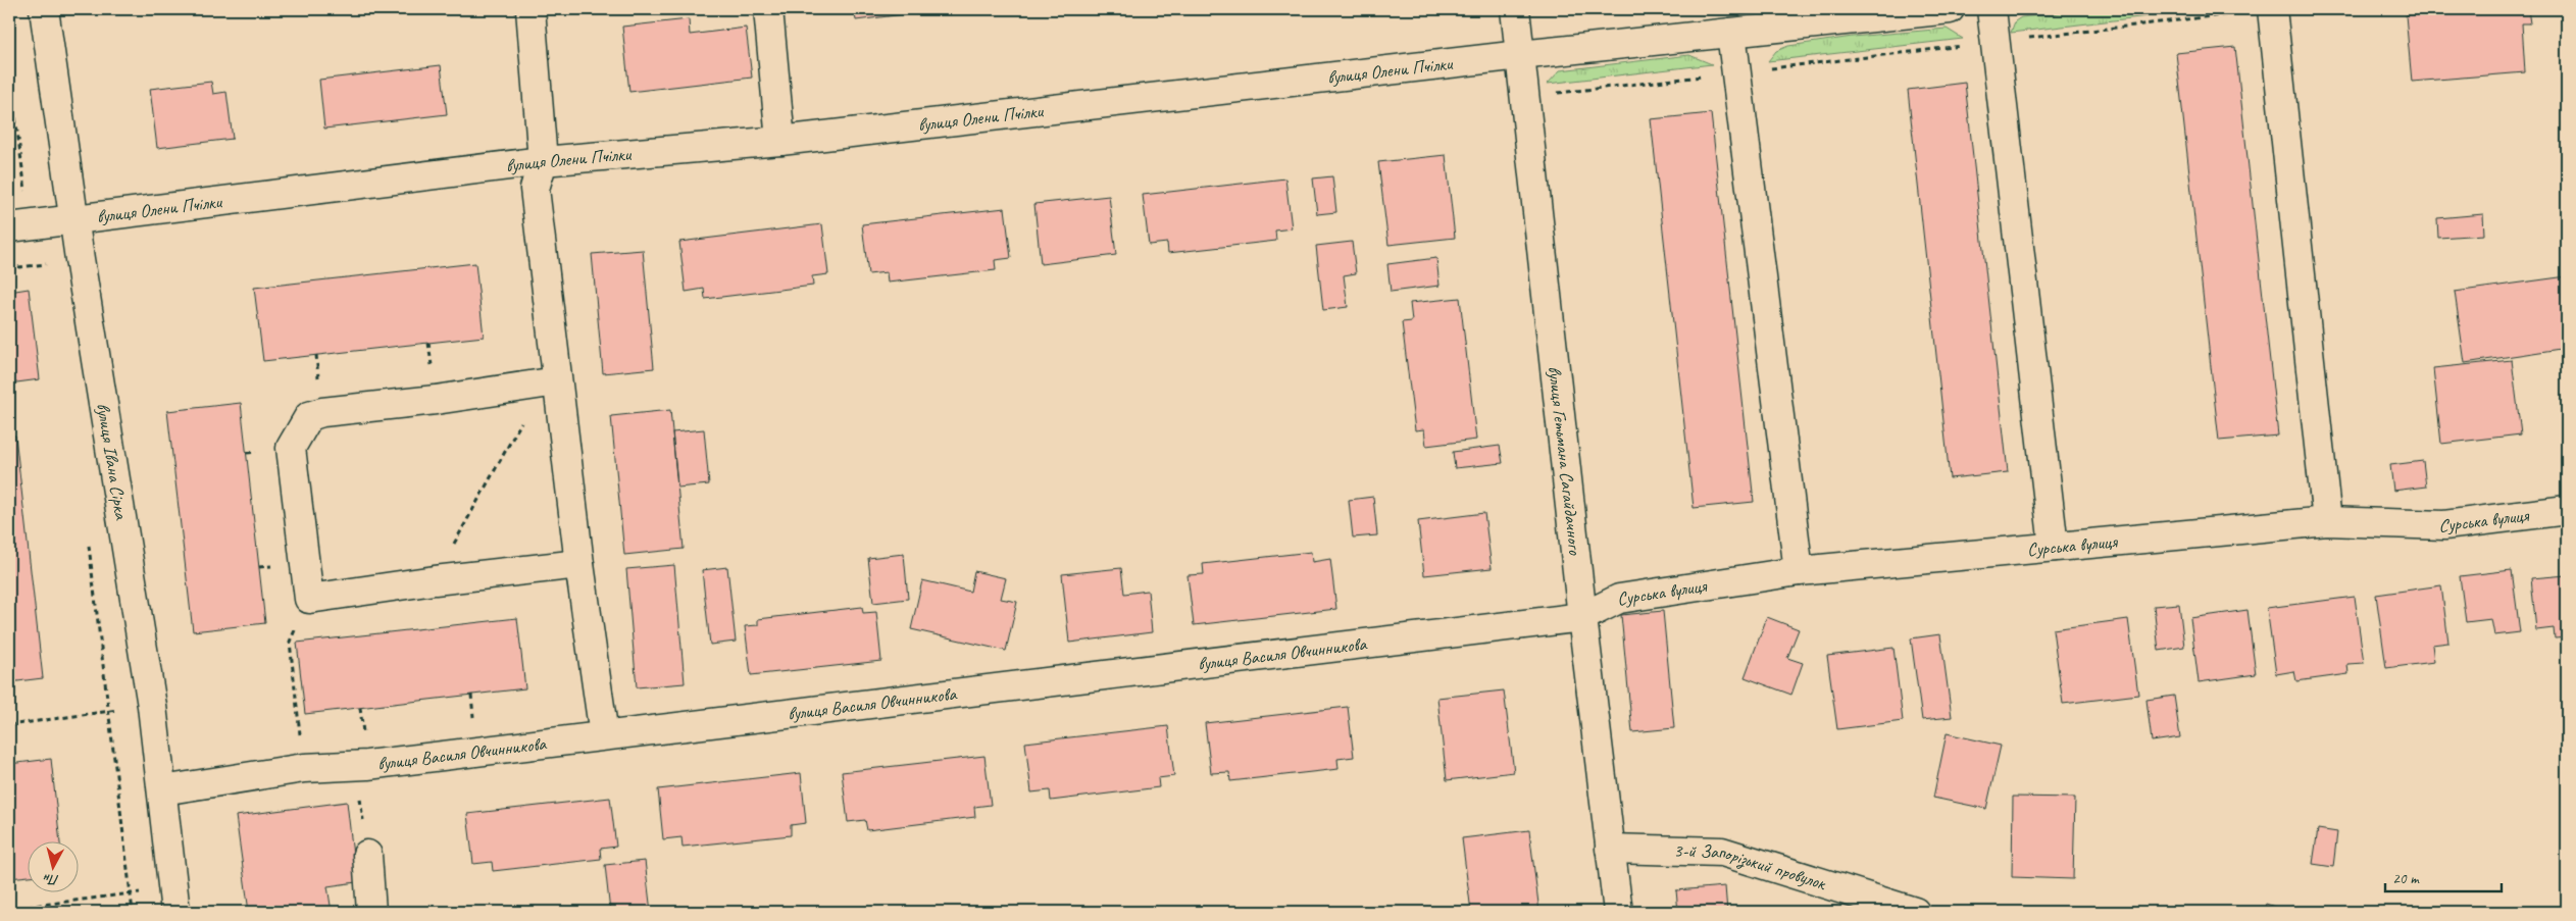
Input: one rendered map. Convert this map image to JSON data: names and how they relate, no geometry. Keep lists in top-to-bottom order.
{
  "streets": {
    "street": [
      "вулиця Олени Пчілки",
      "вулиця Івана Сірка",
      "вулиця Гетьмана Сагайдачного",
      "Сурська вулиця",
      "вулиця Василя Овчинникова",
      "3-й Запорізький провулок"
    ]
  },
  "crossings": [
    ["вулиця Олени Пчілки", "вулиця Івана Сірка"],
    ["вулиця Олени Пчілки", "вулиця Гетьмана Сагайдачного"],
    ["вулиця Івана Сірка", "вулиця Василя Овчинникова"],
    ["вулиця Гетьмана Сагайдачного", "Сурська вулиця"],
    ["вулиця Гетьмана Сагайдачного", "вулиця Василя Овчинникова"],
    ["вулиця Гетьмана Сагайдачного", "3-й Запорізький провулок"],
    ["Сурська вулиця", "вулиця Василя Овчинникова"]
  ],
  "scale_bar": "20 m",
  "north": "bottom"
}
